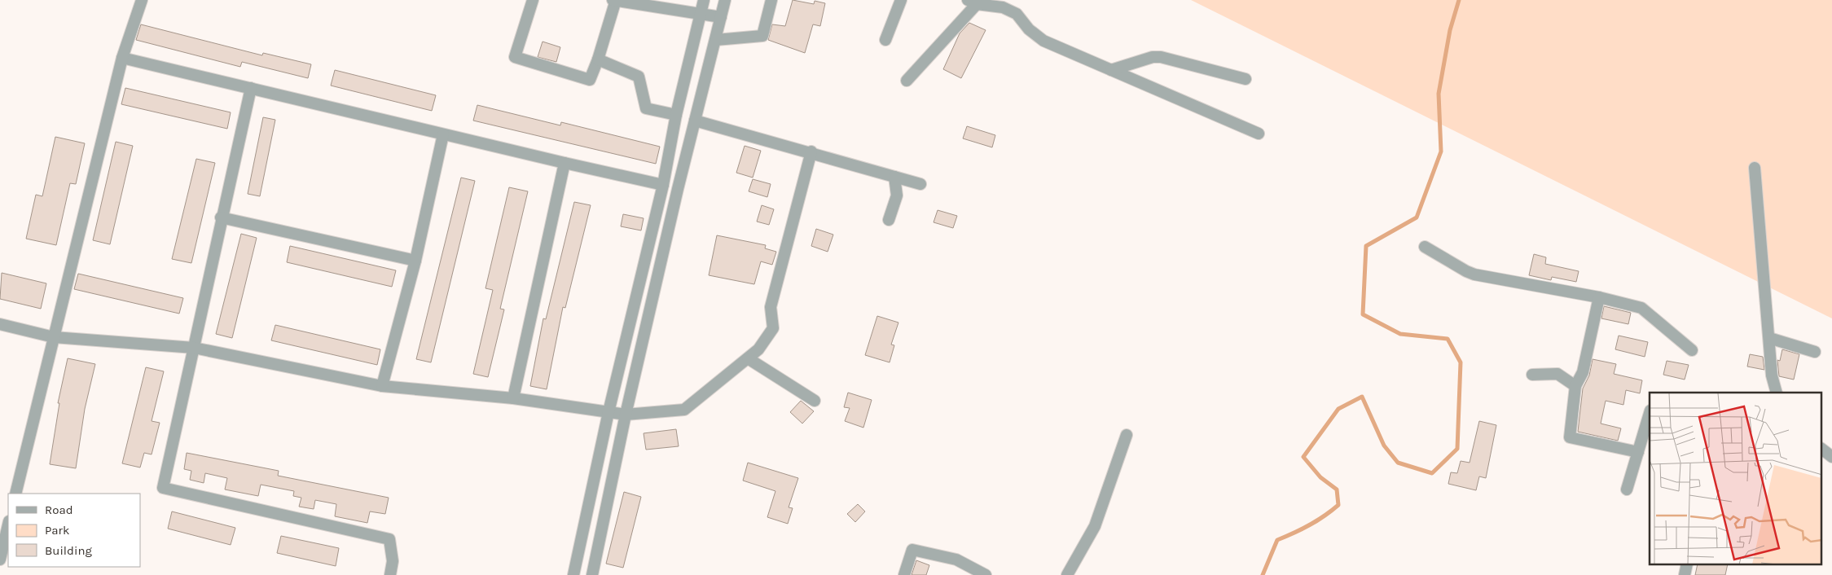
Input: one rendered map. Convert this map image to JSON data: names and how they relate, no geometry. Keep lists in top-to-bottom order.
{
  "legend": ["Road", "Park", "Building"]
}
